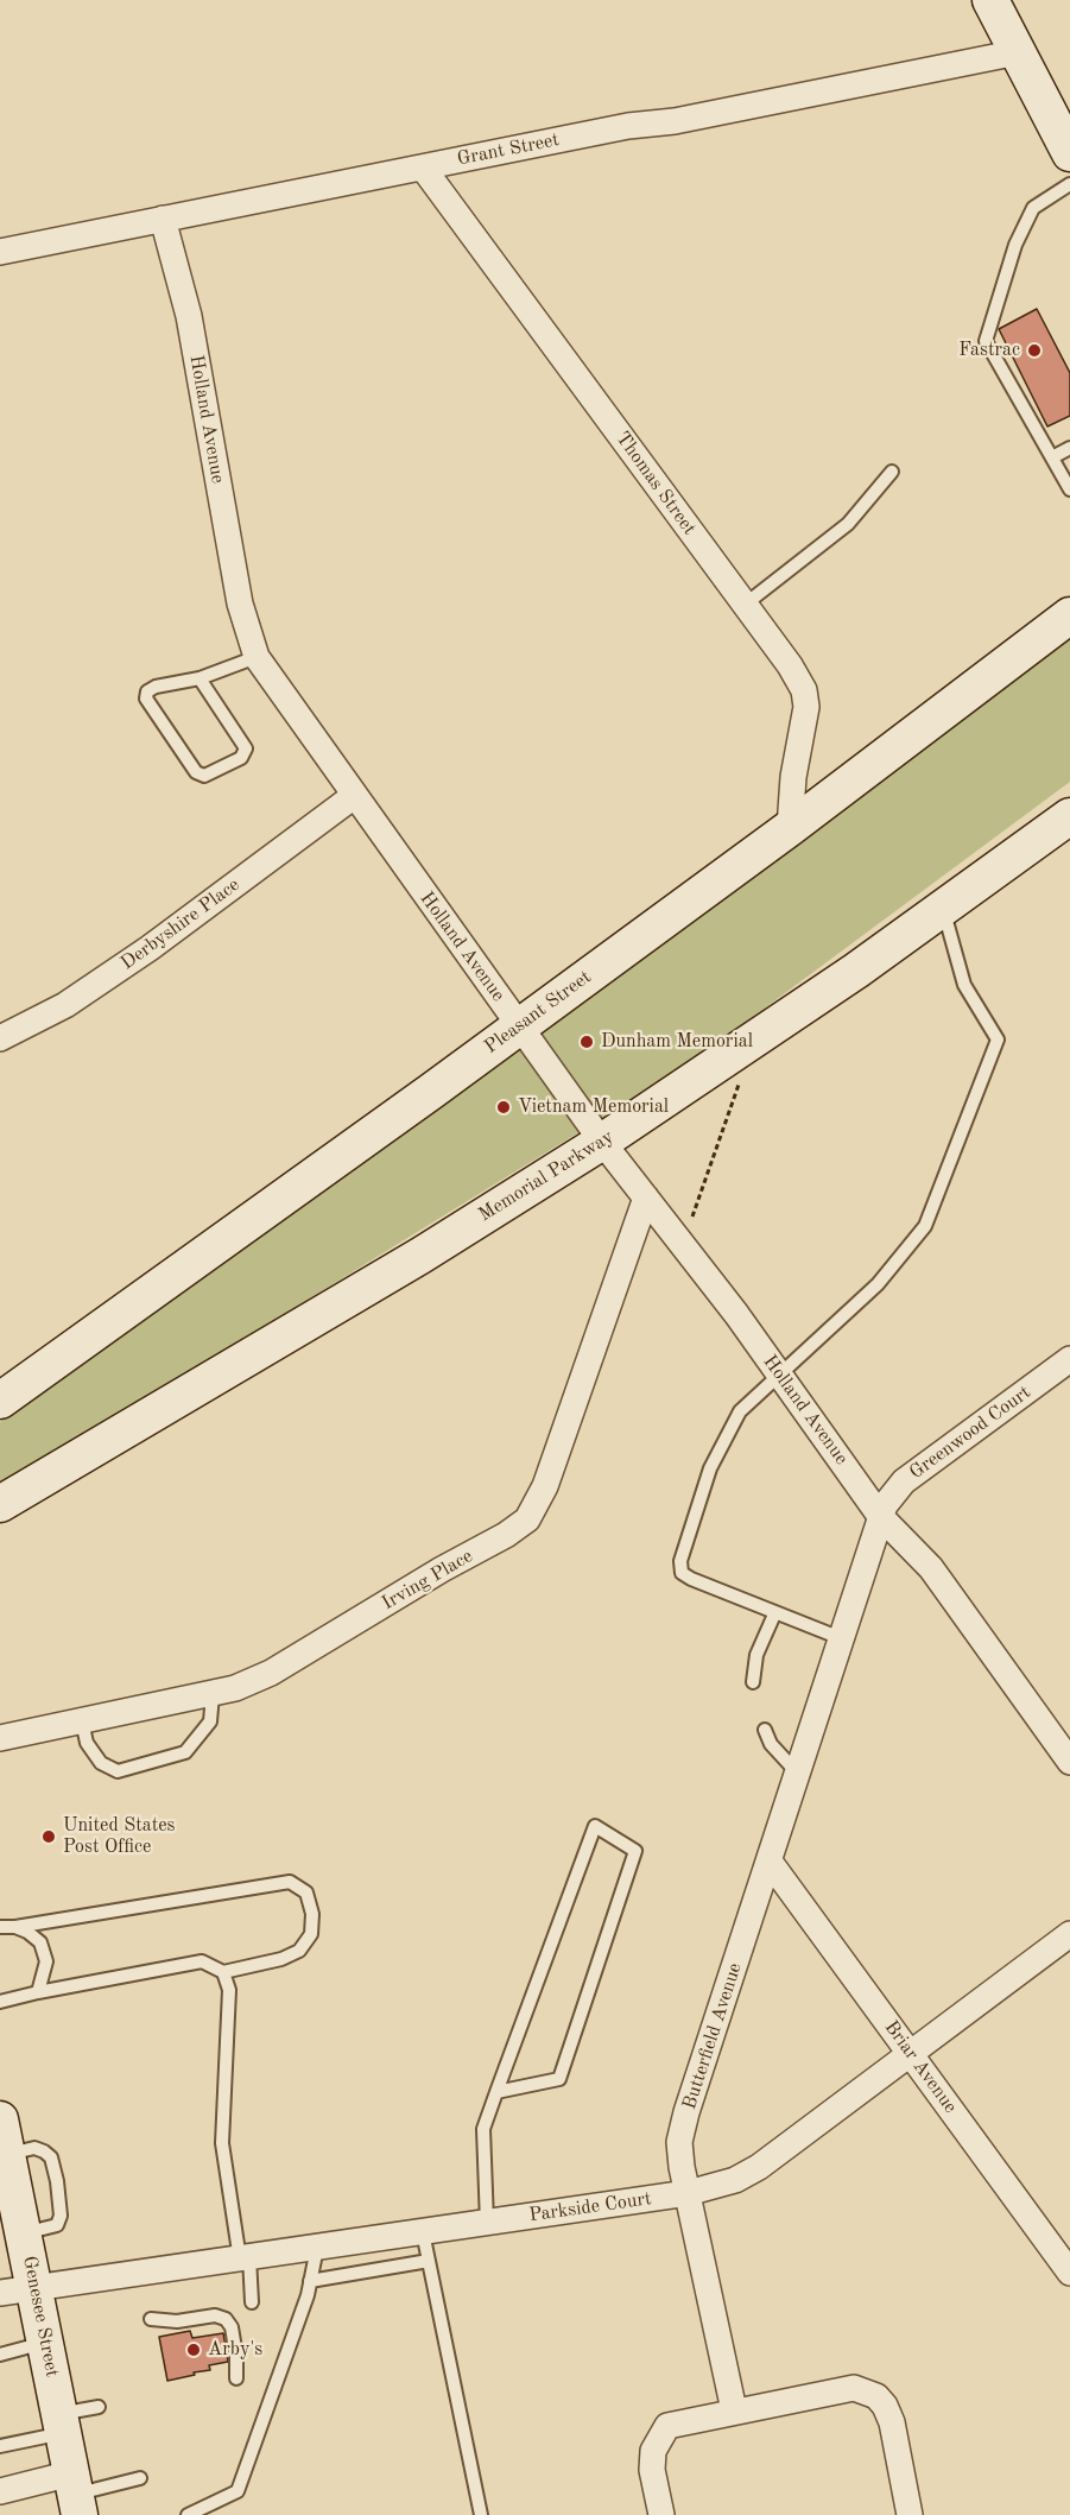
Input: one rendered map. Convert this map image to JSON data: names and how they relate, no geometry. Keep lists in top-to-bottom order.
{
  "streets": {
    "street": [
      "Grant Street",
      "Holland Avenue",
      "Thomas Street",
      "Derbyshire Place",
      "Pleasant Street",
      "Memorial Parkway",
      "Greenwood Court",
      "Irving Place",
      "Butterfield Avenue",
      "Briar Avenue",
      "Parkside Court",
      "Genesee Street"
    ]
  },
  "crossings": [
    ["Grant Street", "Holland Avenue"],
    ["Grant Street", "Thomas Street"],
    ["Holland Avenue", "Derbyshire Place"],
    ["Holland Avenue", "Pleasant Street"],
    ["Holland Avenue", "Memorial Parkway"],
    ["Holland Avenue", "Greenwood Court"],
    ["Holland Avenue", "Irving Place"],
    ["Holland Avenue", "Butterfield Avenue"],
    ["Thomas Street", "Pleasant Street"],
    ["Greenwood Court", "Butterfield Avenue"],
    ["Butterfield Avenue", "Briar Avenue"],
    ["Butterfield Avenue", "Parkside Court"],
    ["Briar Avenue", "Parkside Court"],
    ["Parkside Court", "Genesee Street"]
  ],
  "places": [
    "Fastrac",
    "Dunham Memorial",
    "Vietnam Memorial",
    "United States Post Office",
    "Arby's"
  ]
}
